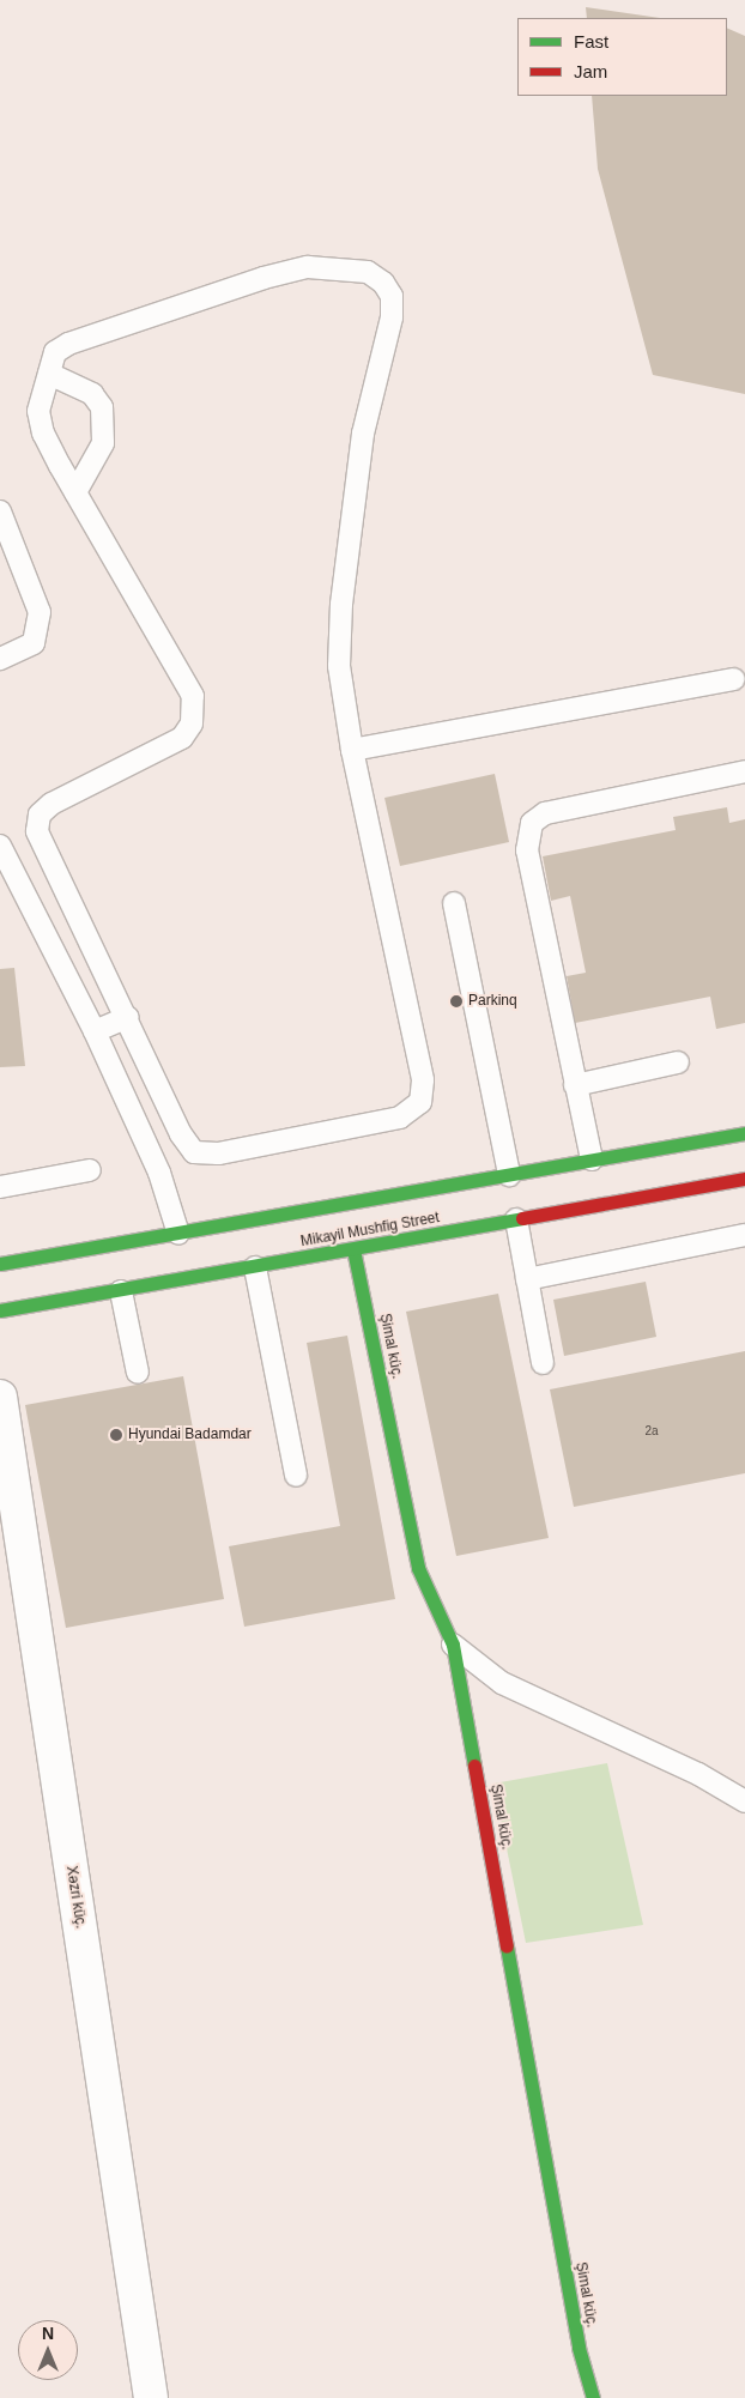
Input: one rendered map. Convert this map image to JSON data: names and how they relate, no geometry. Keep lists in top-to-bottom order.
{
  "streets": {
    "main road": ["Mikayil Mushfig Street", "Şimal küç."],
    "street": ["Xəzri küç."]
  },
  "crossings": [
    ["Mikayil Mushfig Street", "Şimal küç."]
  ],
  "places": ["Parkinq", "Hyundai Badamdar"],
  "house_numbers": ["2a"],
  "legend": ["Fast", "Jam"],
  "north": "top"
}
